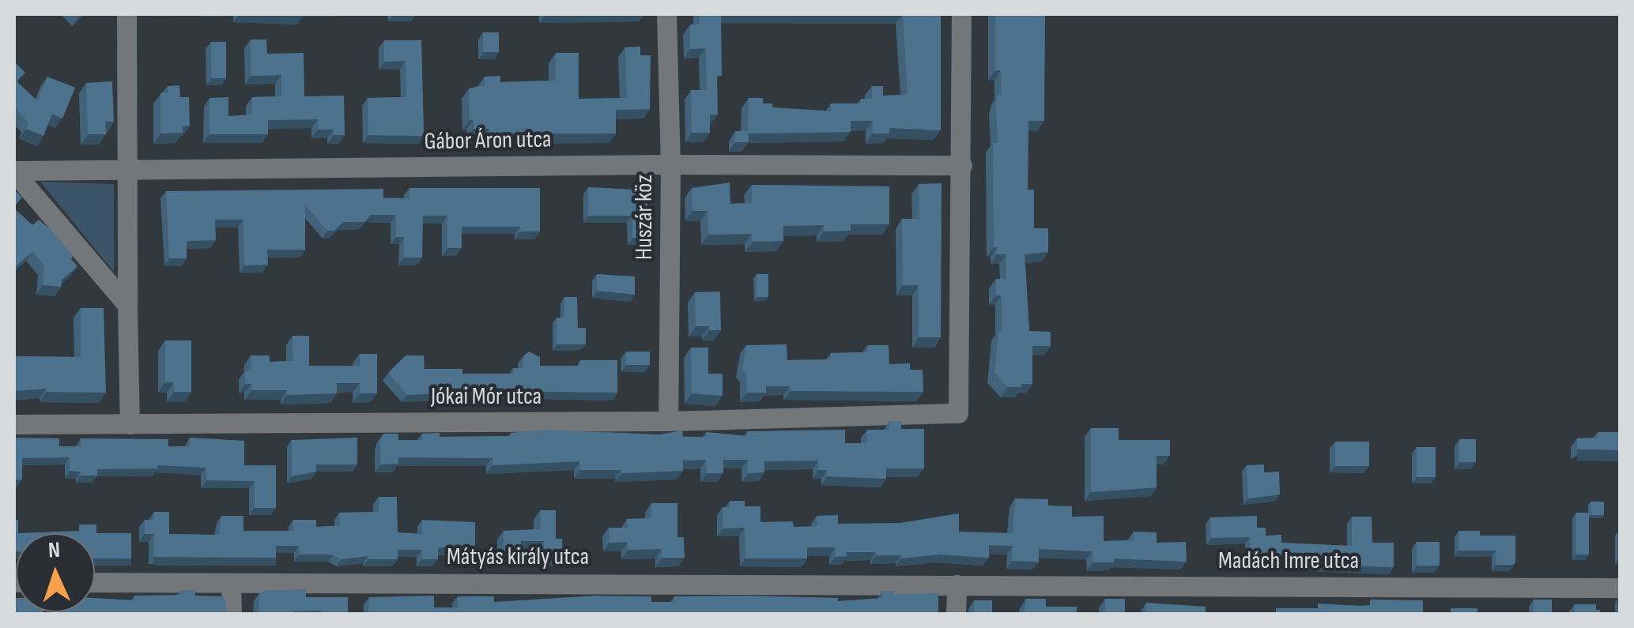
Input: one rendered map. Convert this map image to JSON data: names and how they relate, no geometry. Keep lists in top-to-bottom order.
{
  "streets": {
    "street": [
      "Gábor Áron utca",
      "Huszár köz",
      "Jókai Mór utca",
      "Mátyás király utca",
      "Madách Imre utca"
    ]
  },
  "crossings": [
    ["Gábor Áron utca", "Huszár köz"],
    ["Gábor Áron utca", "Jókai Mór utca"],
    ["Huszár köz", "Jókai Mór utca"],
    ["Mátyás király utca", "Madách Imre utca"]
  ],
  "north": "top"
}
